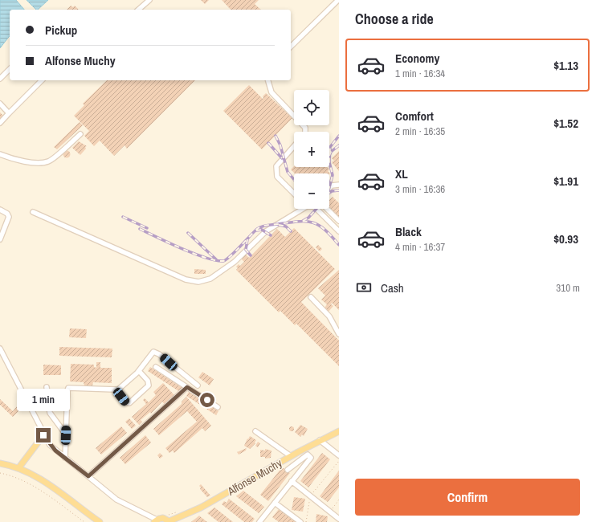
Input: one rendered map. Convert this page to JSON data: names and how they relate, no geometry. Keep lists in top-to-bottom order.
{
  "streets": {
    "main road": ["Alfonse Muchy"]
  },
  "page": {
    "heading": "Choose a ride",
    "banner": ["Pickup", "Alfonse Muchy"],
    "list": [
      {
        "name": "Economy",
        "note": "1 min · 16:34",
        "value": "$1.13"
      },
      {
        "name": "Comfort",
        "note": "2 min · 16:35",
        "value": "$1.52"
      },
      {
        "name": "XL",
        "note": "3 min · 16:36",
        "value": "$1.91"
      },
      {
        "name": "Black",
        "note": "4 min · 16:37",
        "value": "$0.93"
      }
    ],
    "map_buttons": ["+", "−"],
    "pay": ["Cash", "310 m"],
    "bubble": "1 min",
    "buttons": "Confirm"
  }
}
